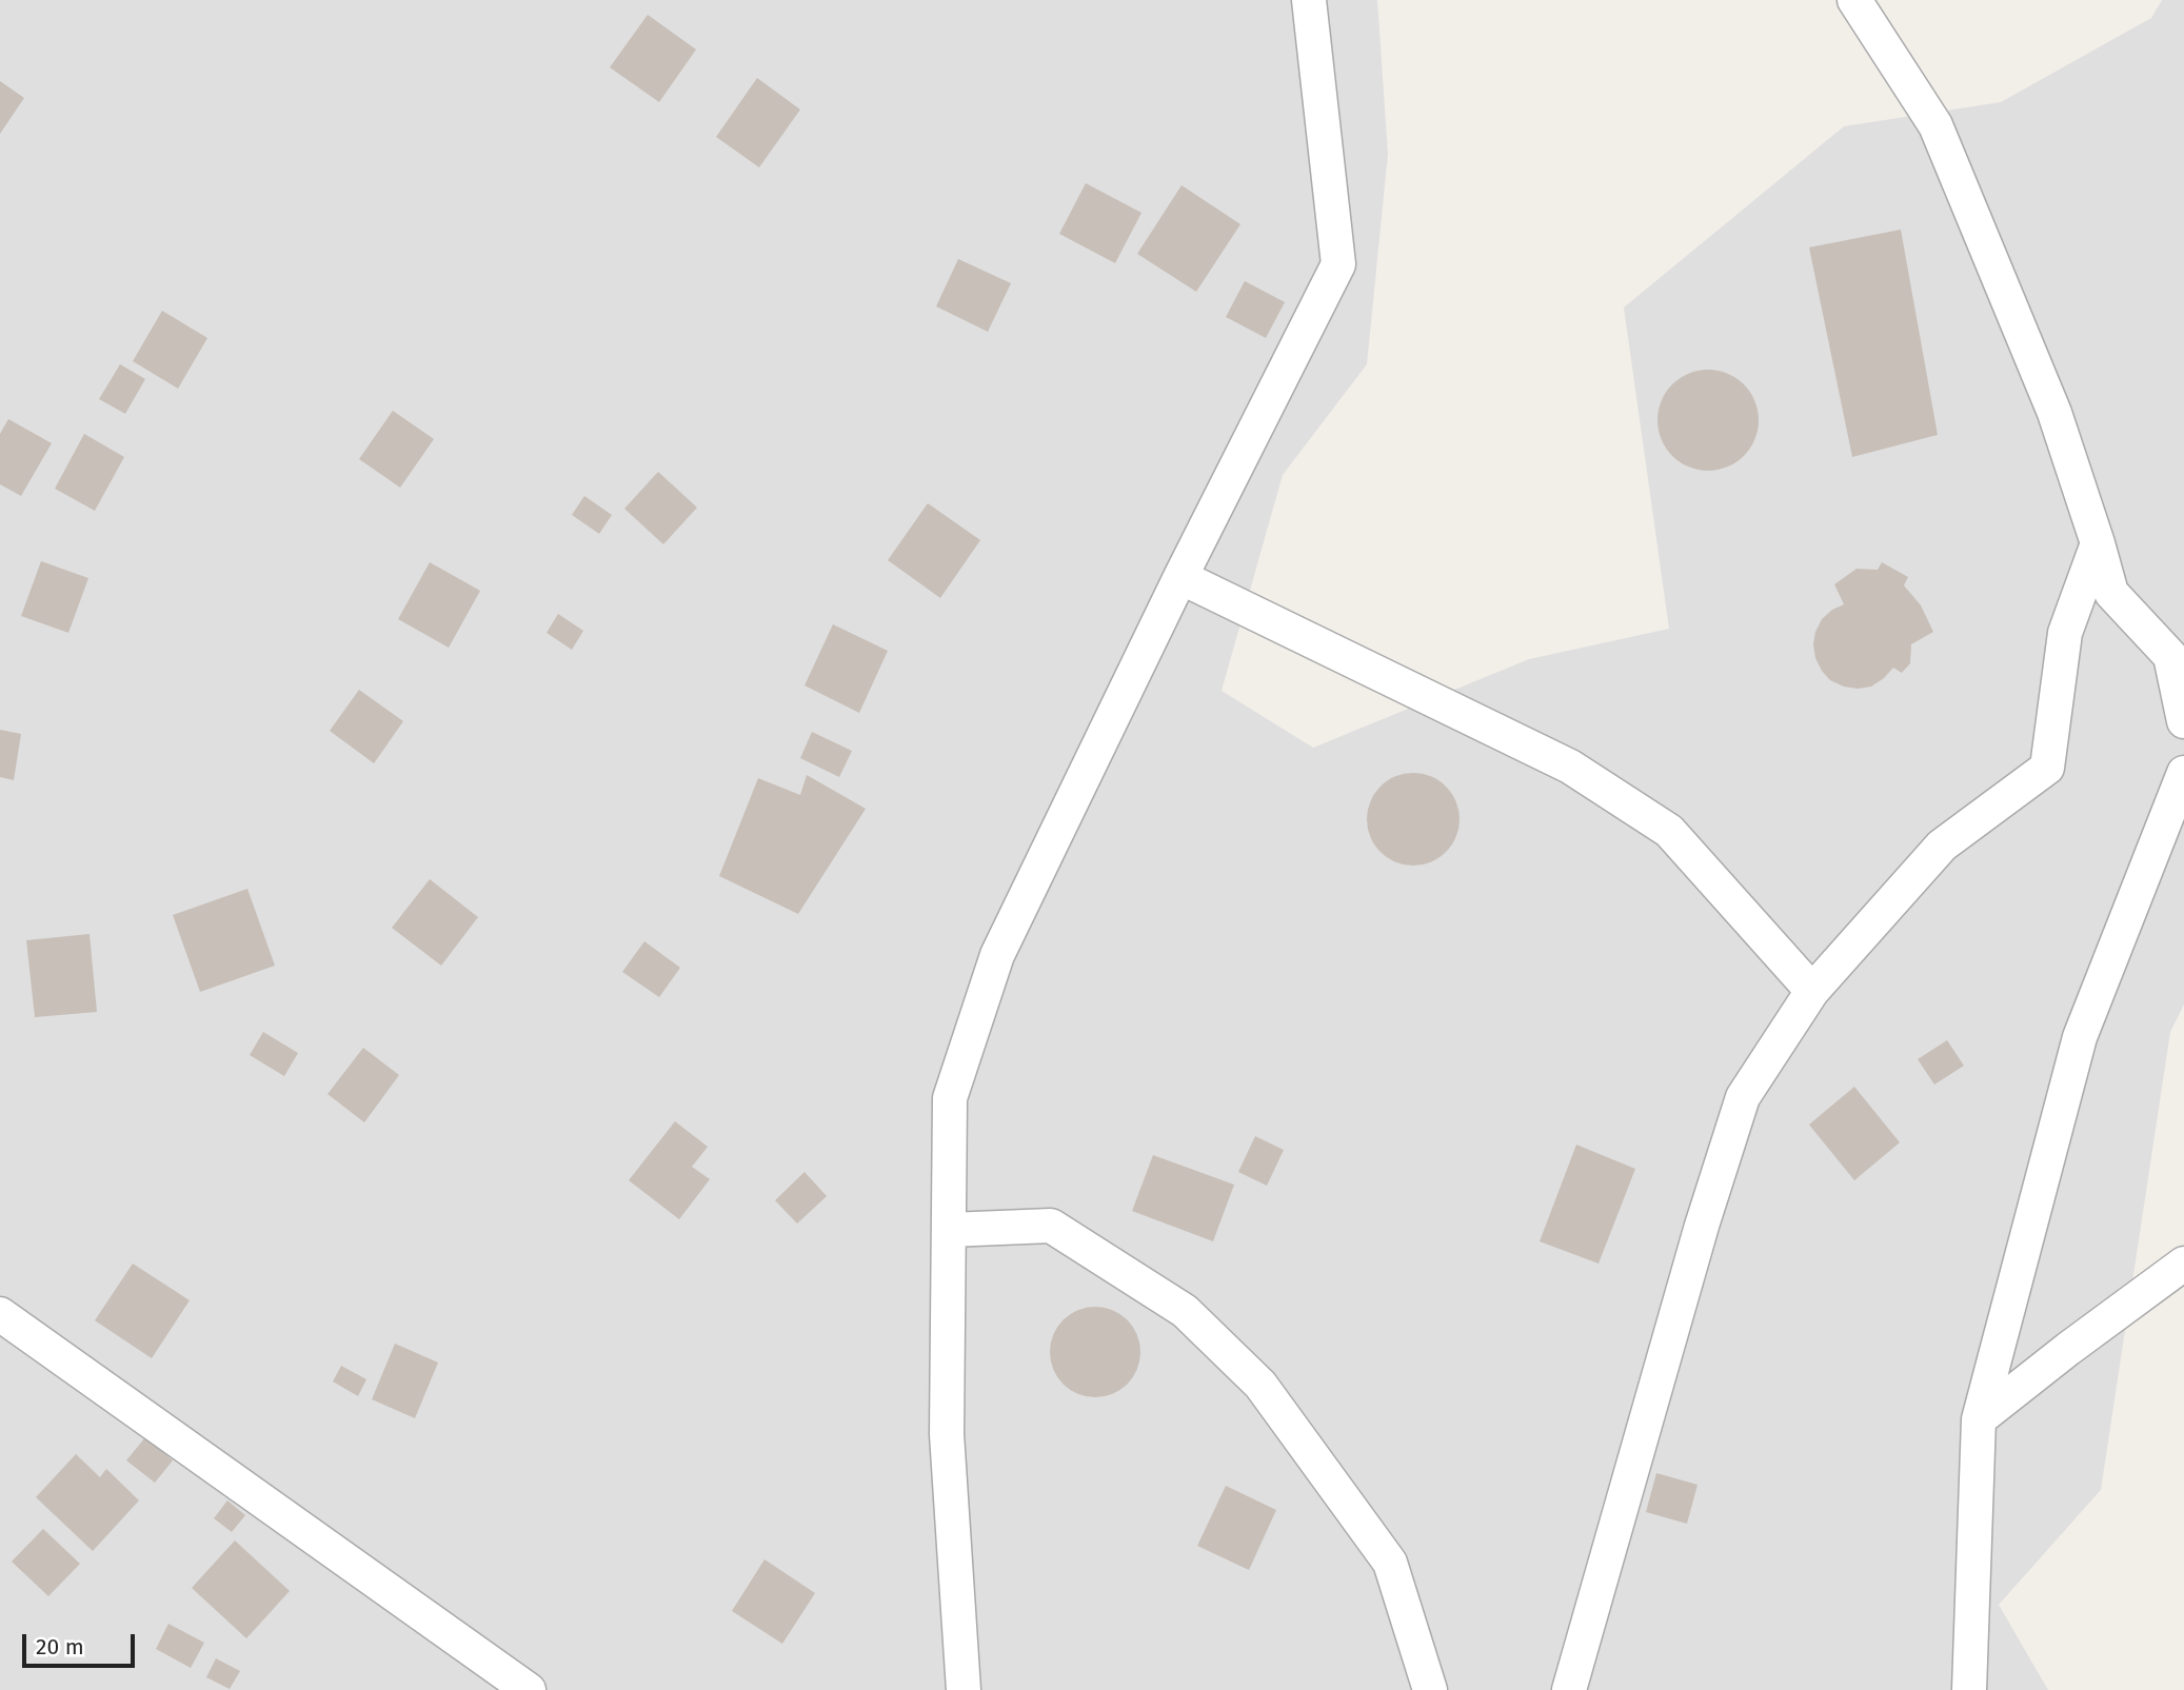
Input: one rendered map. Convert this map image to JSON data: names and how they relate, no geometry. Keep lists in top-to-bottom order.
{
  "scale_bar": "20 m"
}
